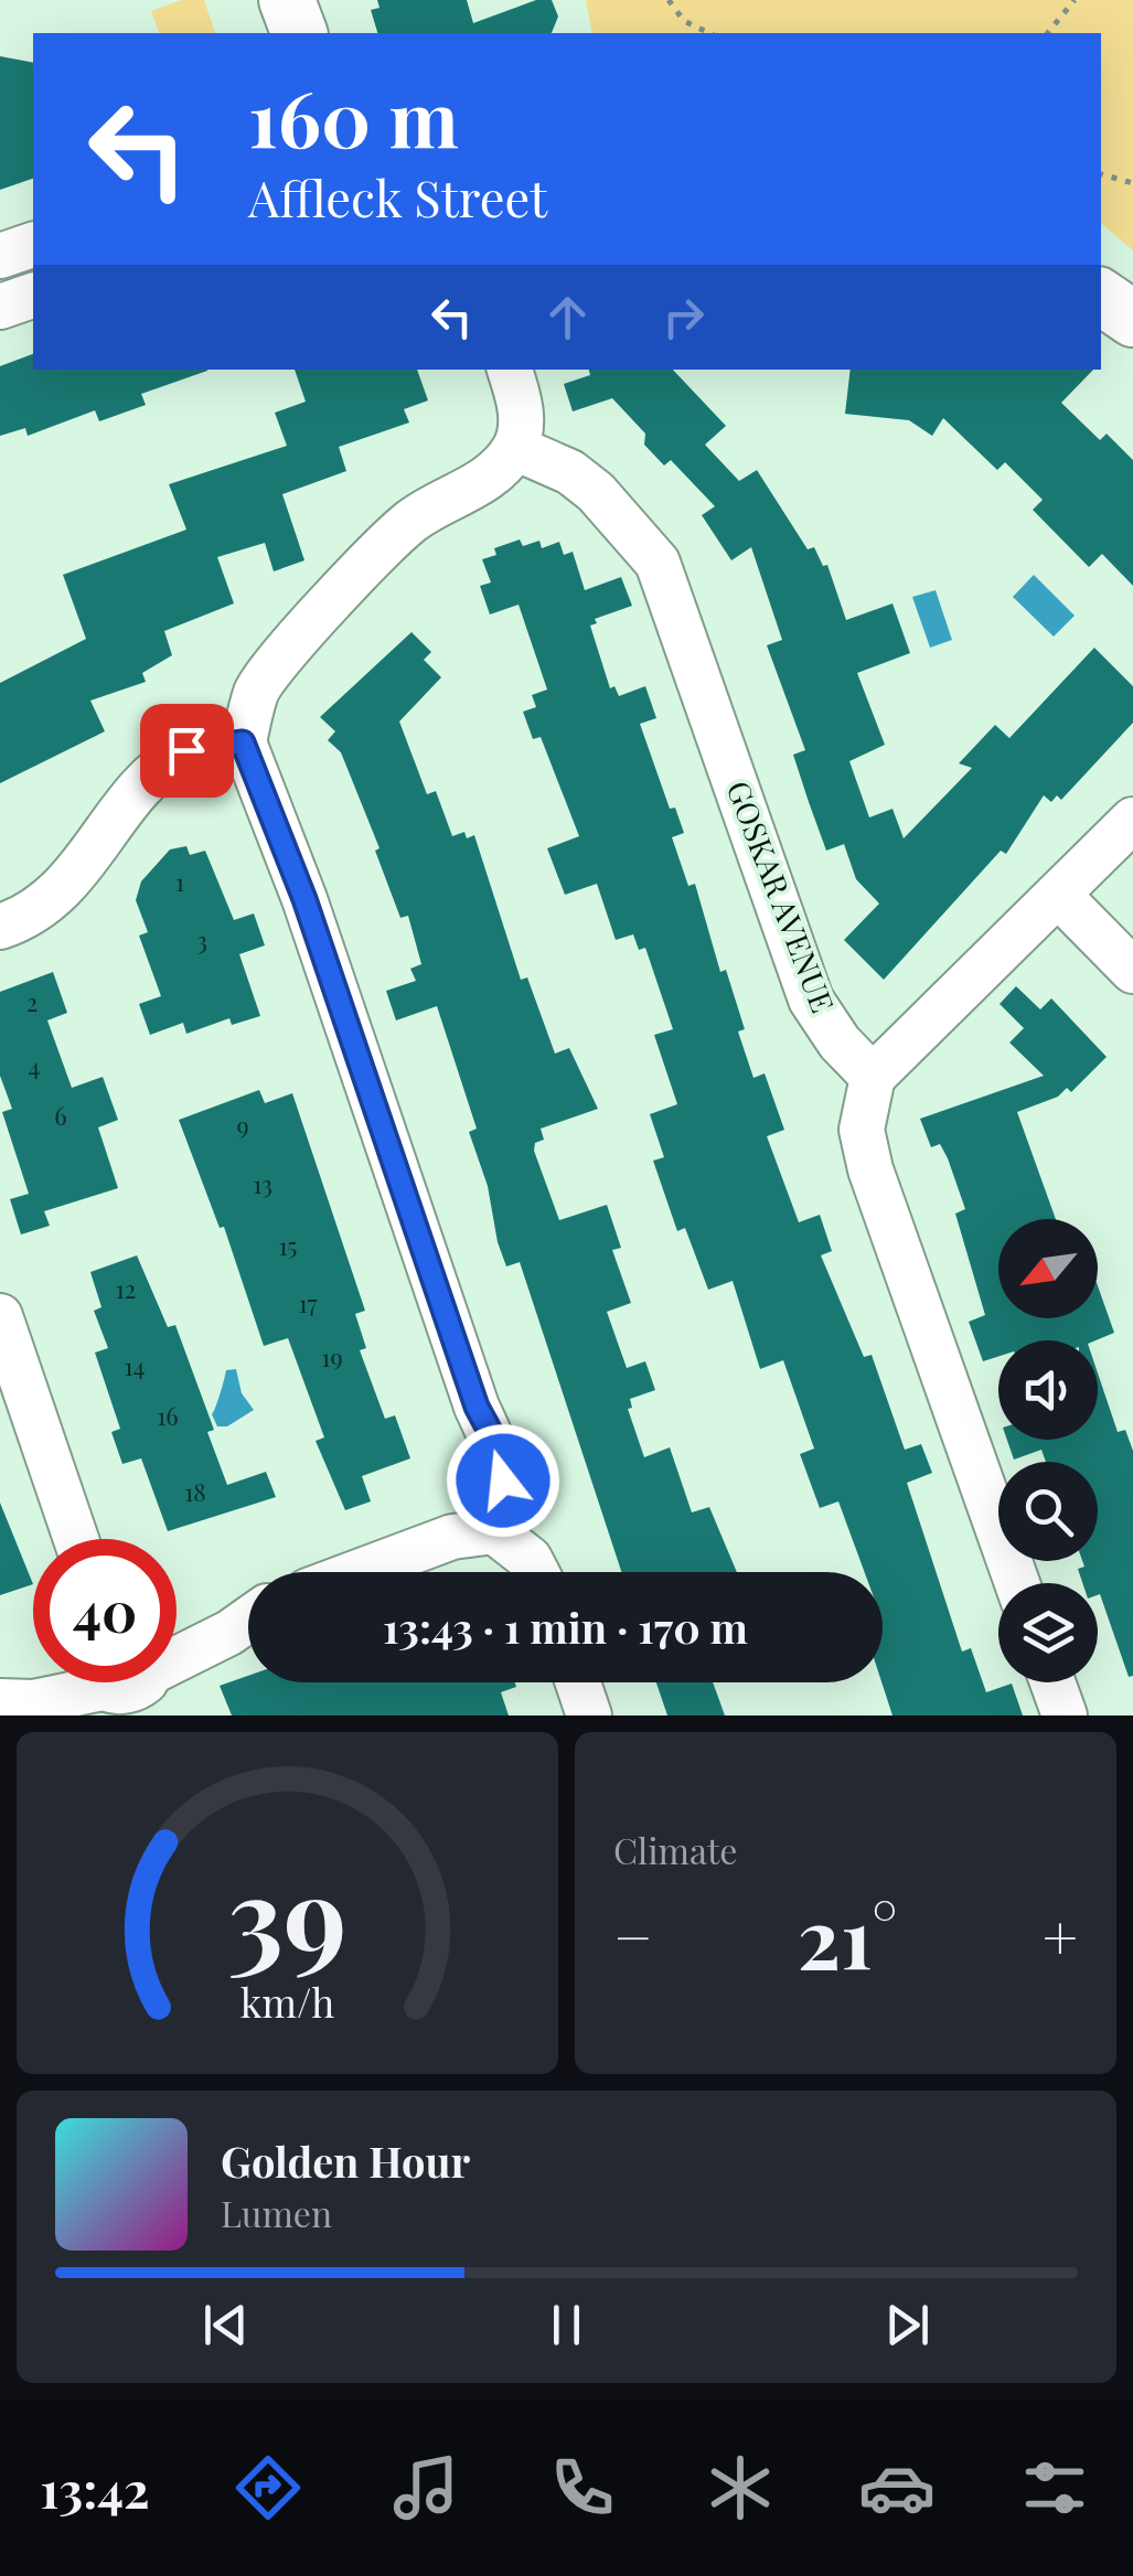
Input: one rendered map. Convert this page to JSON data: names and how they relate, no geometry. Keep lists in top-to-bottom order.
{
  "streets": {
    "street": ["GOSKAR AVENUE"]
  },
  "house_numbers": [
    "1",
    "3",
    "2",
    "4",
    "6",
    "9",
    "13",
    "15",
    "12",
    "17",
    "19",
    "14",
    "16",
    "18"
  ],
  "north": "bottom left",
  "page": {
    "turn": ["160 m", "Affleck Street"],
    "limit": "40",
    "trip": "13:43 · 1 min · 170 m",
    "tile": "Climate",
    "heat": ["−", "21°", "+"],
    "song": ["Golden Hour", "Lumen"],
    "tabs": "13:42",
    "gauge": ["39", "km/h"]
  }
}
